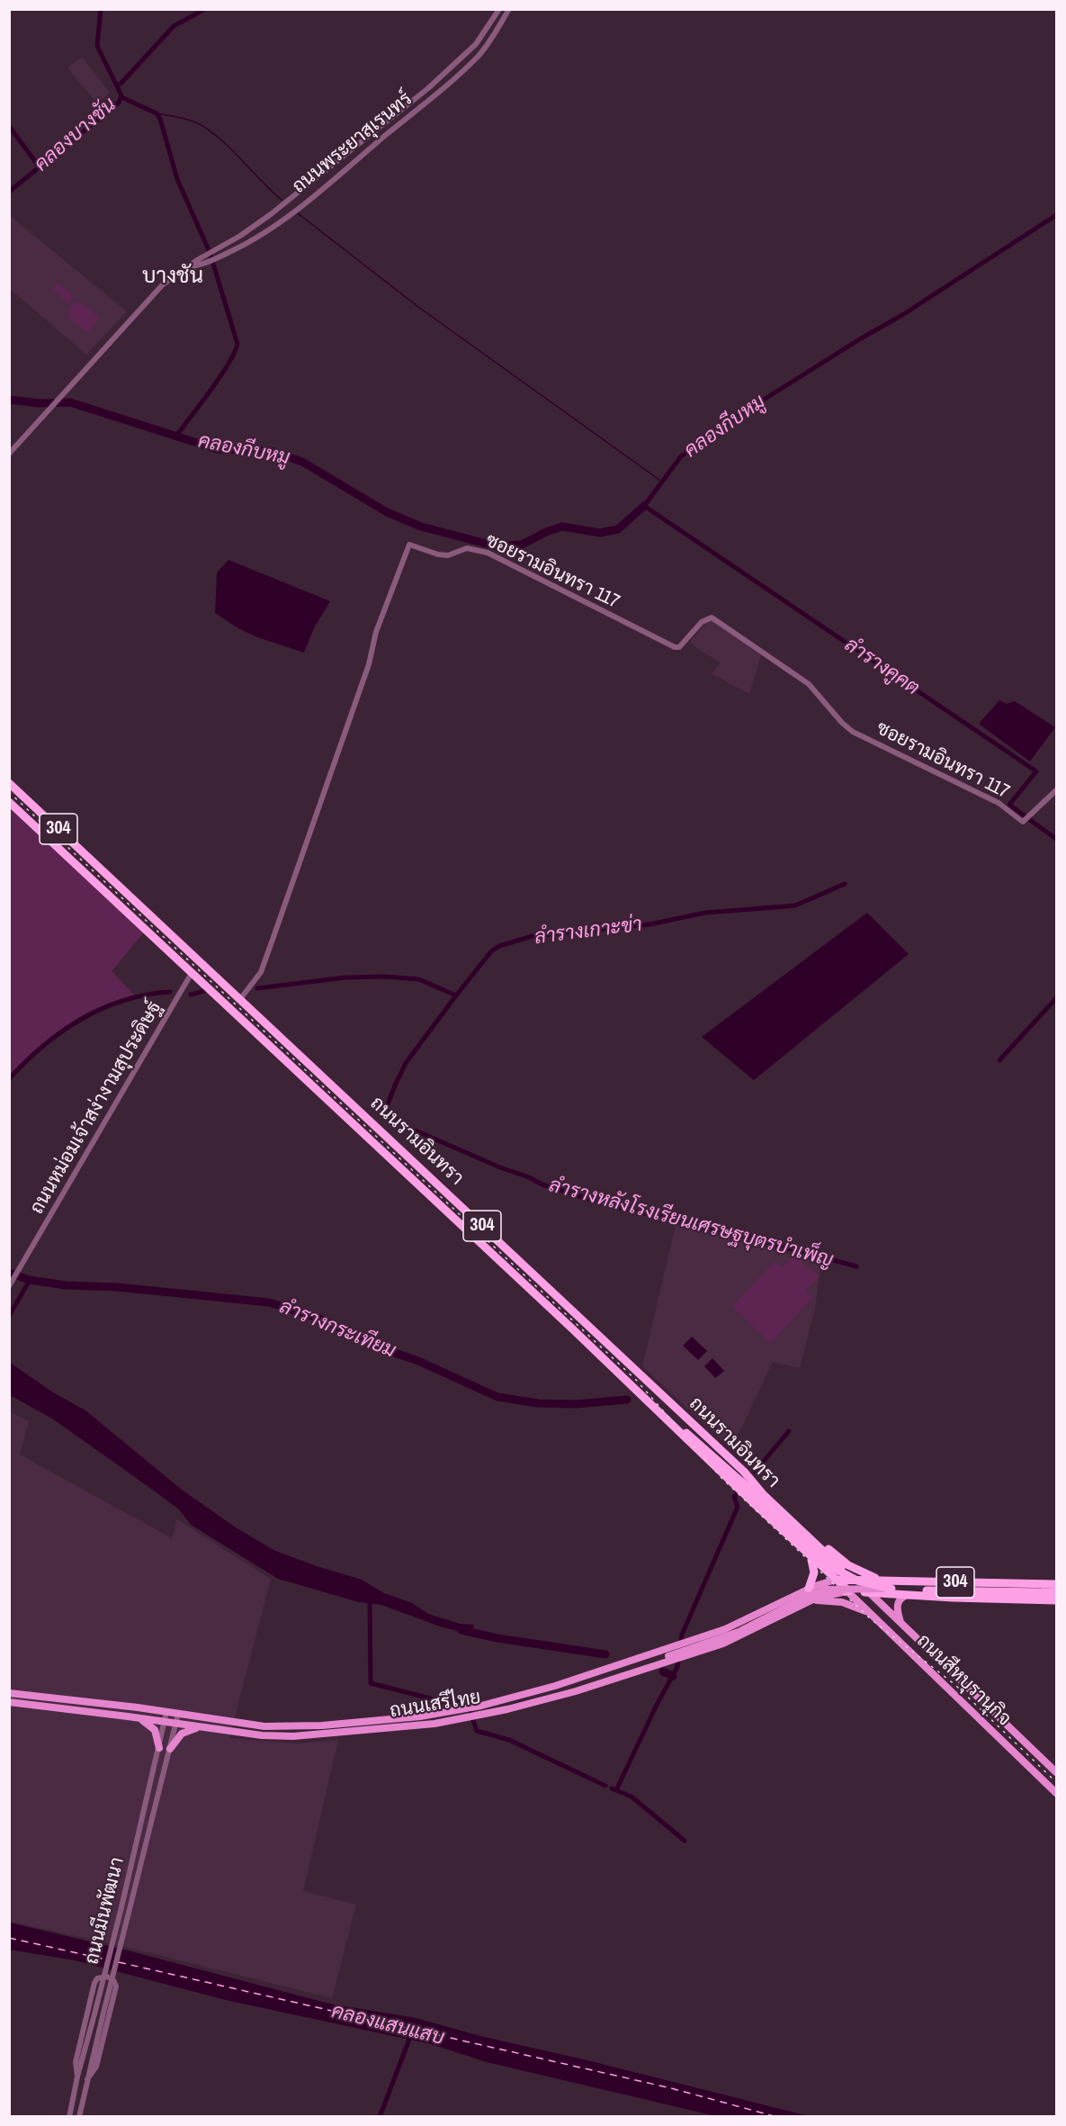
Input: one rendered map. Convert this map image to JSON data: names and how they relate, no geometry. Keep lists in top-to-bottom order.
{
  "streets": {
    "highway": ["304", "ถนนรามอินทรา"],
    "main road": ["ถนนสีหบุรานุกิจ", "ถนนเสรีไทย"],
    "street": [
      "ถนนพระยาสุเรนทร์",
      "ซอยรามอินทรา 117",
      "ถนนหม่อมเจ้าสง่างามสุประดิษฐ์",
      "ถนนมีนพัฒนา"
    ]
  },
  "crossings": [
    ["ซอยรามอินทรา 117", "ถนนรามอินทรา"],
    ["304", "ถนนรามอินทรา"],
    ["304", "ถนนสีหบุรานุกิจ"],
    ["304", "ถนนเสรีไทย"],
    ["ถนนหม่อมเจ้าสง่างามสุประดิษฐ์", "ถนนรามอินทรา"],
    ["ถนนรามอินทรา", "ถนนสีหบุรานุกิจ"],
    ["ถนนรามอินทรา", "ถนนเสรีไทย"],
    ["ถนนเสรีไทย", "ถนนมีนพัฒนา"]
  ],
  "districts": ["บางชัน"],
  "water": [
    "คลองบางชัน",
    "คลองกีบหมู",
    "ลำรางคูคต",
    "ลำรางเกาะข่า",
    "ลำรางหลังโรงเรียนเศรษฐบุตรบำเพ็ญ",
    "ลำรางกระเทียม",
    "คลองแสนแสบ"
  ]
}
